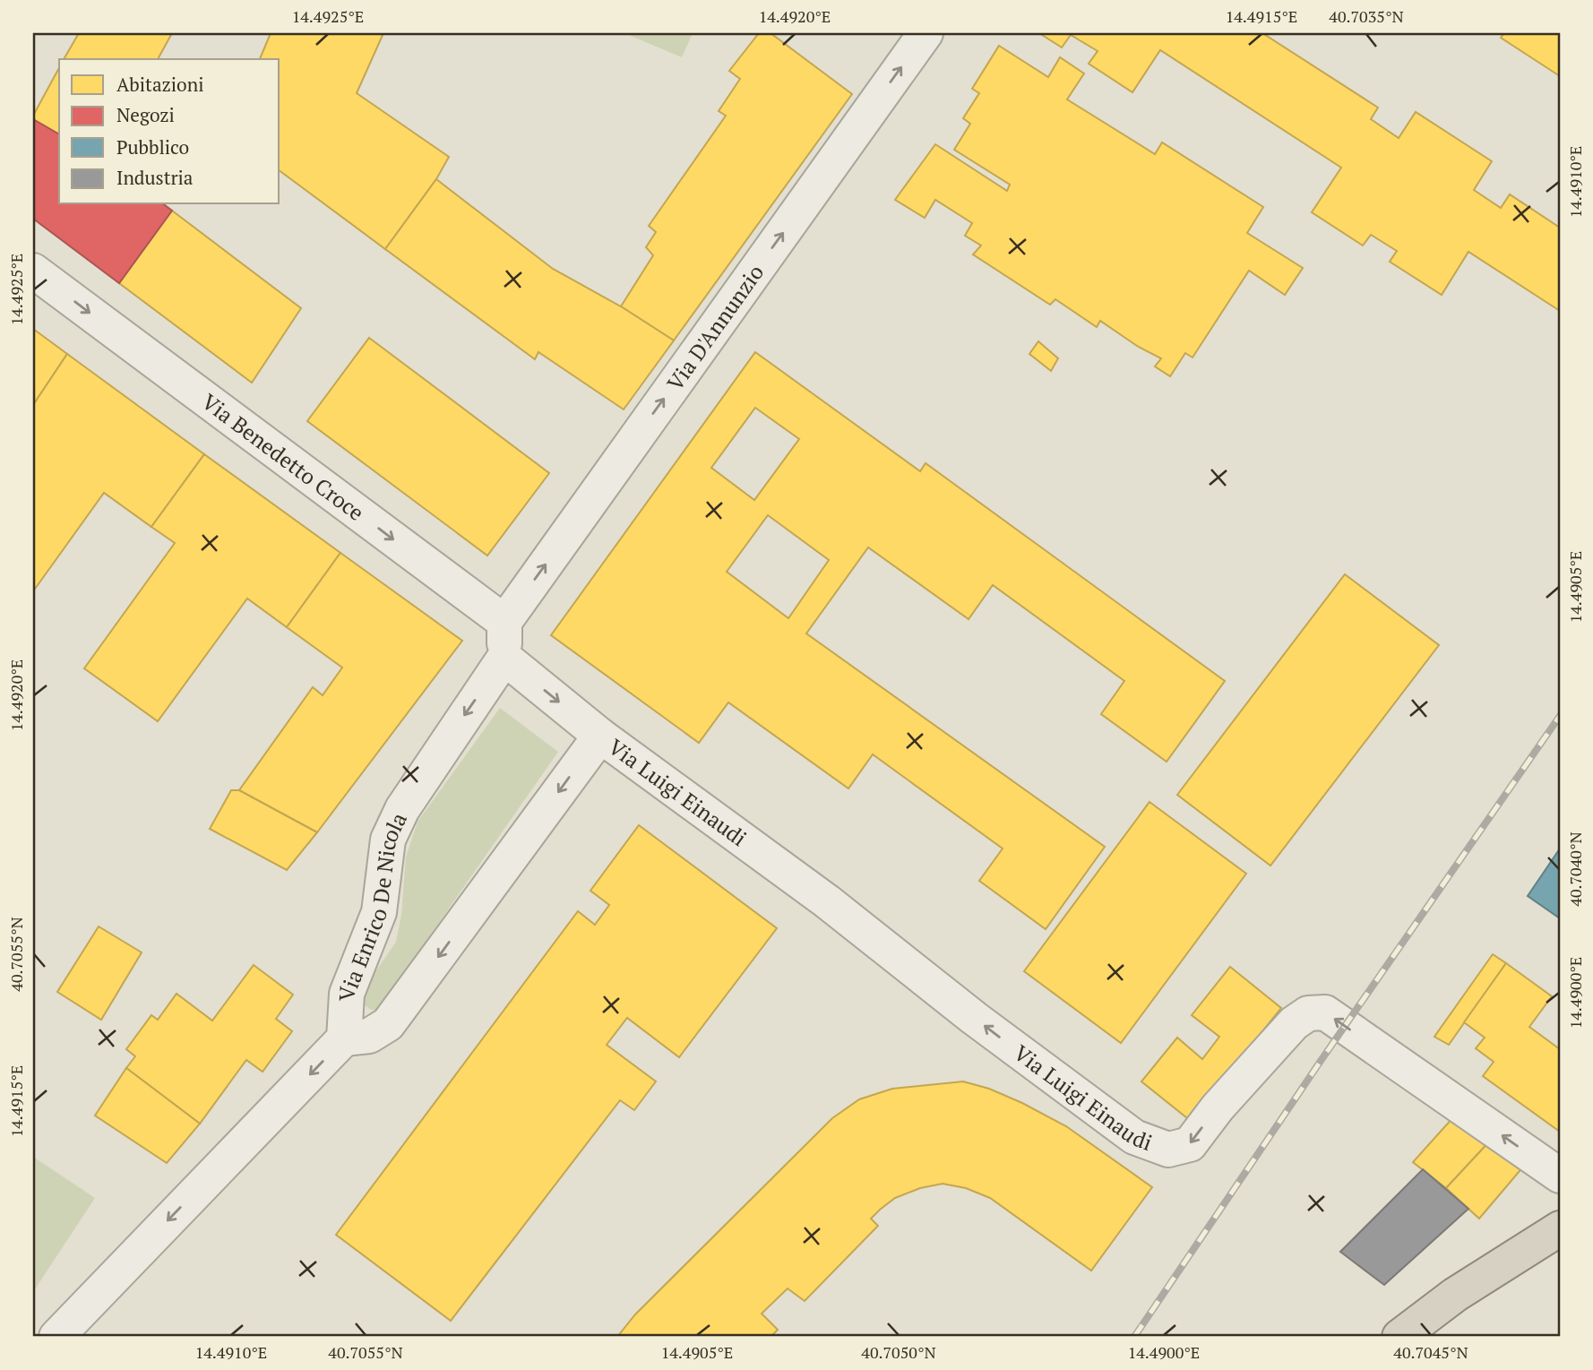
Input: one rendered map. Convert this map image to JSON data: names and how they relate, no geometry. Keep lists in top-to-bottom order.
{
  "streets": {
    "street": [
      "Via D'Annunzio",
      "Via Benedetto Croce",
      "Via Luigi Einaudi",
      "Via Enrico De Nicola"
    ]
  },
  "crossings": [
    ["Via D'Annunzio", "Via Benedetto Croce"],
    ["Via Luigi Einaudi", "Via Enrico De Nicola"]
  ],
  "one_way": [
    "Via D'Annunzio",
    "Via Benedetto Croce",
    "Via Luigi Einaudi",
    "Via Enrico De Nicola"
  ],
  "legend": [
    "Abitazioni",
    "Negozi",
    "Pubblico",
    "Industria"
  ],
  "coordinates": [
    "14.4925°E",
    "14.4920°E",
    "14.4915°E",
    "40.7035°N",
    "14.4910°E",
    "14.4905°E",
    "40.7040°N",
    "40.7055°N",
    "14.4900°E",
    "40.7050°N",
    "40.7045°N"
  ]
}
